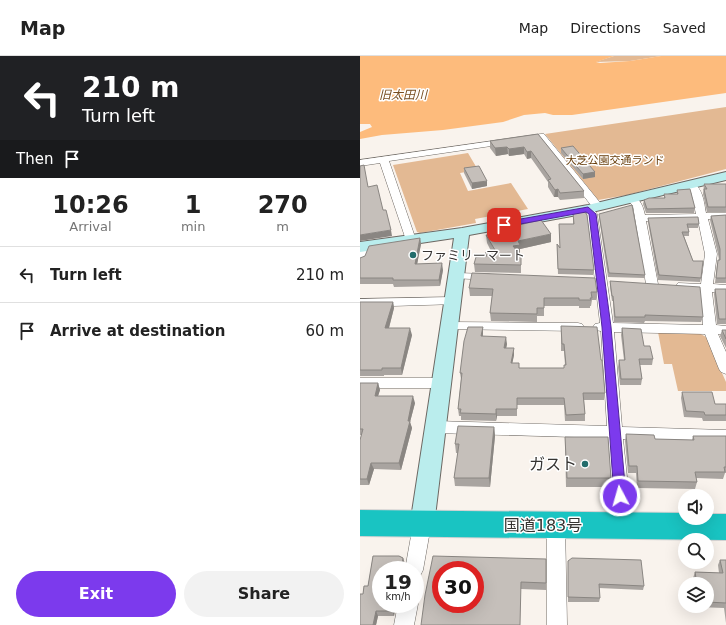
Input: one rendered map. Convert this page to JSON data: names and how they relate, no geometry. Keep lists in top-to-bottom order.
{
  "streets": {
    "highway": ["国道183号"]
  },
  "water": ["旧太田川"],
  "parks": ["大芝公園交通ランド"],
  "places": ["ファミリーマート", "ガスト"],
  "page": {
    "header": "Map",
    "nav": ["Map", "Directions", "Saved"],
    "turn": ["210 m", "Turn left"],
    "then": "Then",
    "eta": [
      "10:26",
      "Arrival",
      "1",
      "min",
      "270",
      "m"
    ],
    "list": [
      {
        "name": "Turn left",
        "value": "210 m"
      },
      {
        "name": "Arrive at destination",
        "value": "60 m"
      }
    ],
    "speed": "19 km/h",
    "limit": "30",
    "buttons": ["Exit", "Share"]
  }
}
